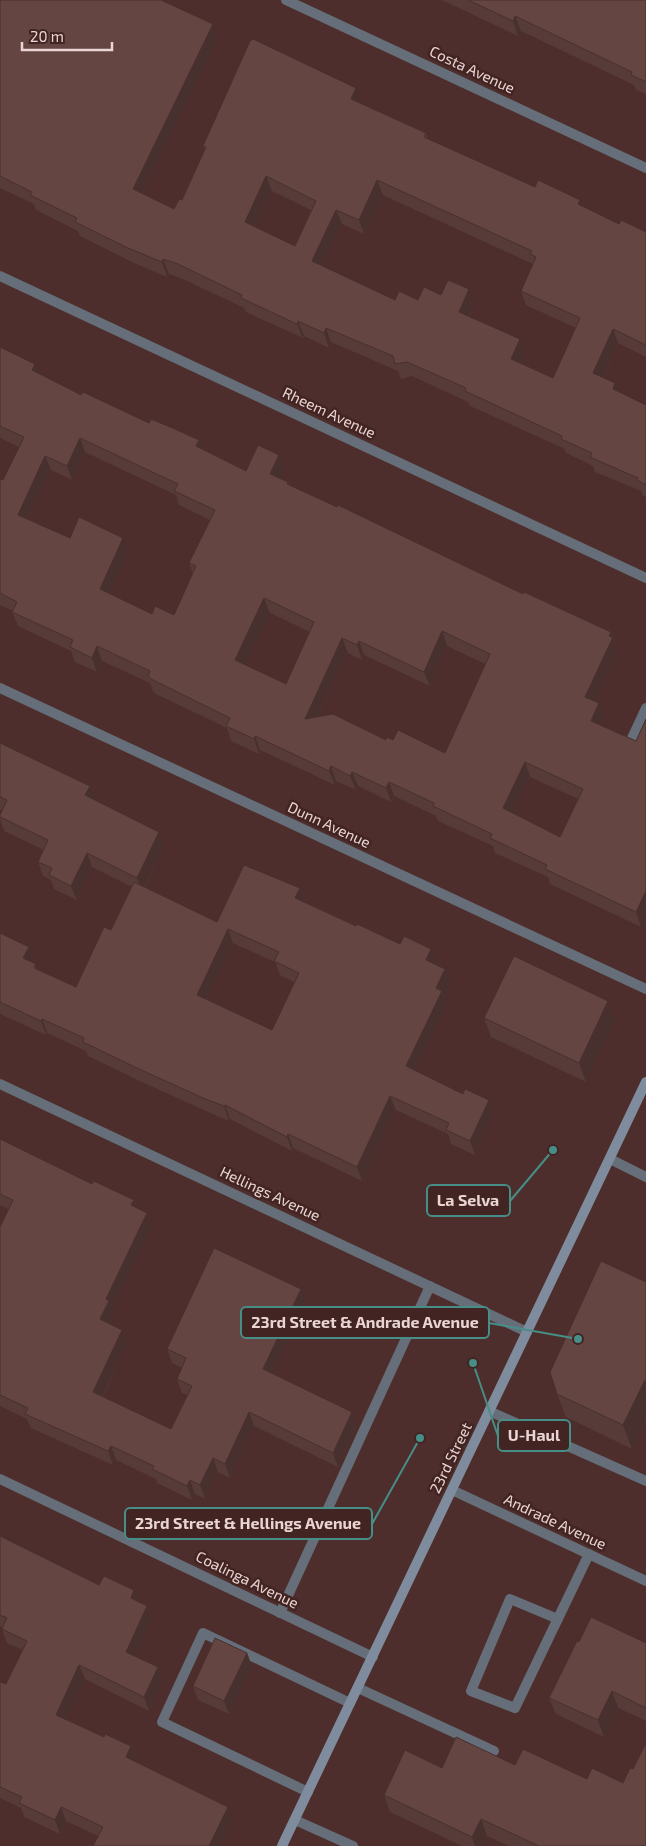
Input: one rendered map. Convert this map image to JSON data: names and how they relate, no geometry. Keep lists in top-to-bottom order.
{
  "streets": {
    "main road": ["23rd Street"],
    "street": [
      "Costa Avenue",
      "Rheem Avenue",
      "Dunn Avenue",
      "Hellings Avenue",
      "Andrade Avenue",
      "Coalinga Avenue"
    ]
  },
  "crossings": [
    ["Hellings Avenue", "23rd Street"],
    ["23rd Street", "Andrade Avenue"],
    ["23rd Street", "Coalinga Avenue"]
  ],
  "places": [
    "La Selva",
    "23rd Street & Andrade Avenue",
    "U-Haul",
    "23rd Street & Hellings Avenue"
  ],
  "scale_bar": "20 m"
}
